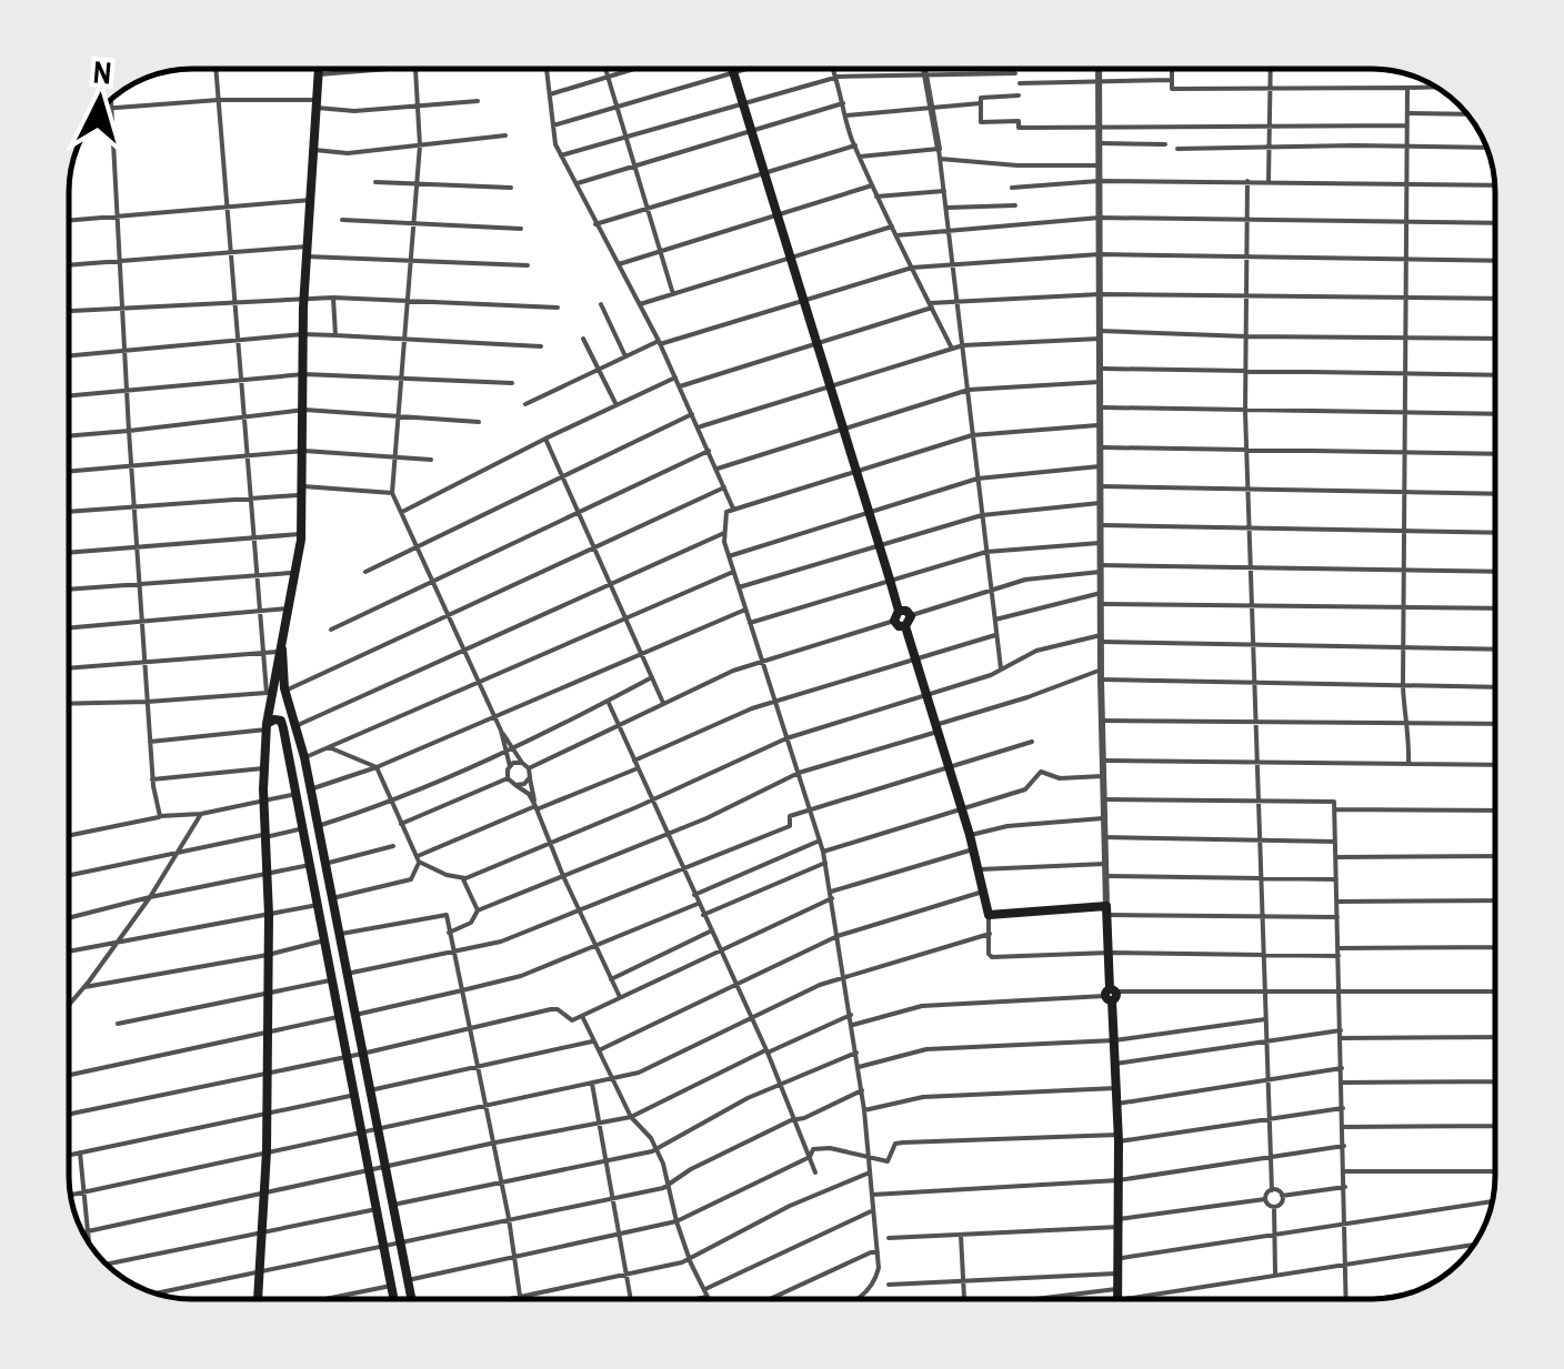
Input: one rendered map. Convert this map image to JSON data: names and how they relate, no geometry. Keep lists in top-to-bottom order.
{
  "north": "top"
}
